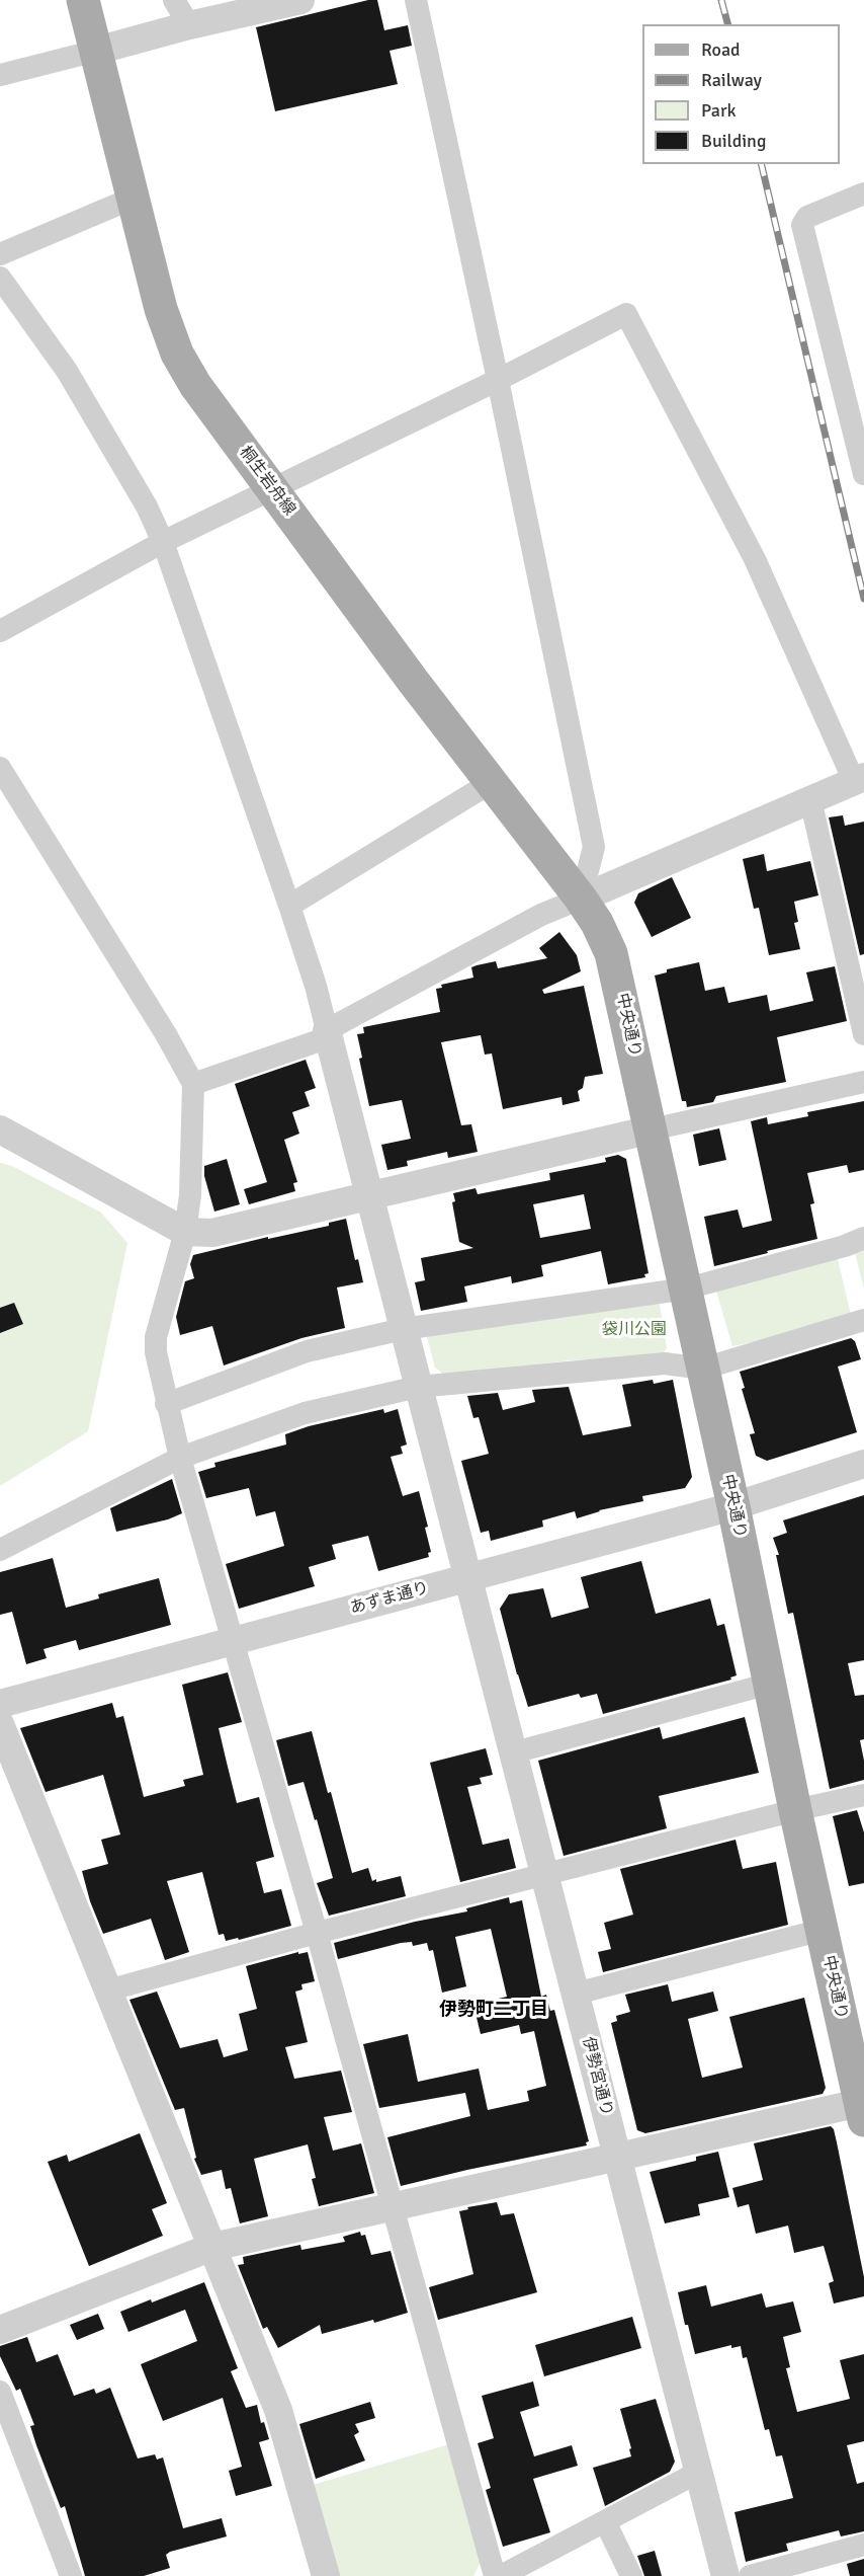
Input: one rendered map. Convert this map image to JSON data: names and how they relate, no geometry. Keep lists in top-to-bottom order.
{
  "streets": {
    "main road": ["桐生岩舟線", "中央通り"],
    "street": ["あずま通り", "伊勢宮通り"]
  },
  "crossings": [
    ["桐生岩舟線", "中央通り"],
    ["中央通り", "あずま通り"],
    ["あずま通り", "伊勢宮通り"]
  ],
  "districts": ["伊勢町二丁目"],
  "parks": ["袋川公園"],
  "legend": [
    "Road",
    "Railway",
    "Park",
    "Building"
  ]
}
